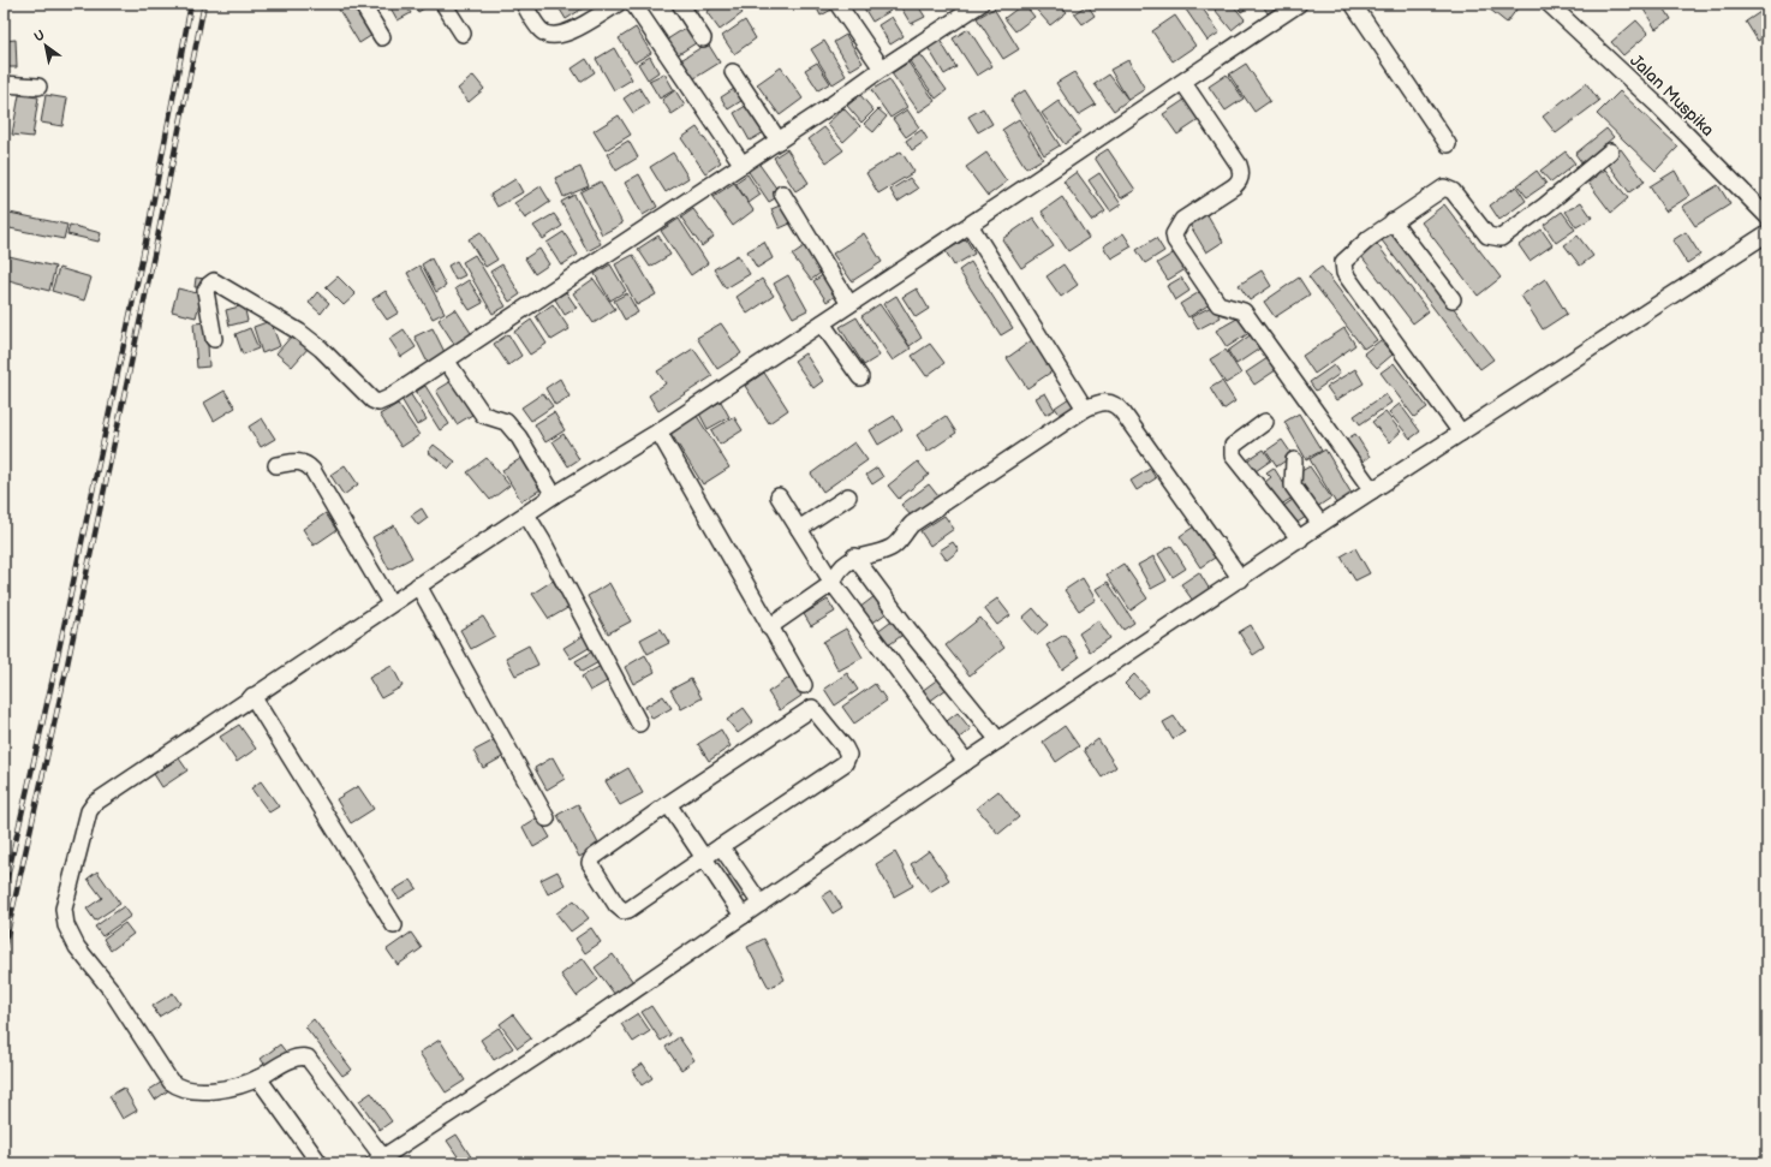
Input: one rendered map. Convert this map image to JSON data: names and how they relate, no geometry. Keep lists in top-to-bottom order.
{
  "streets": {
    "street": ["Jalan Muspika"]
  },
  "north": "top left"
}
